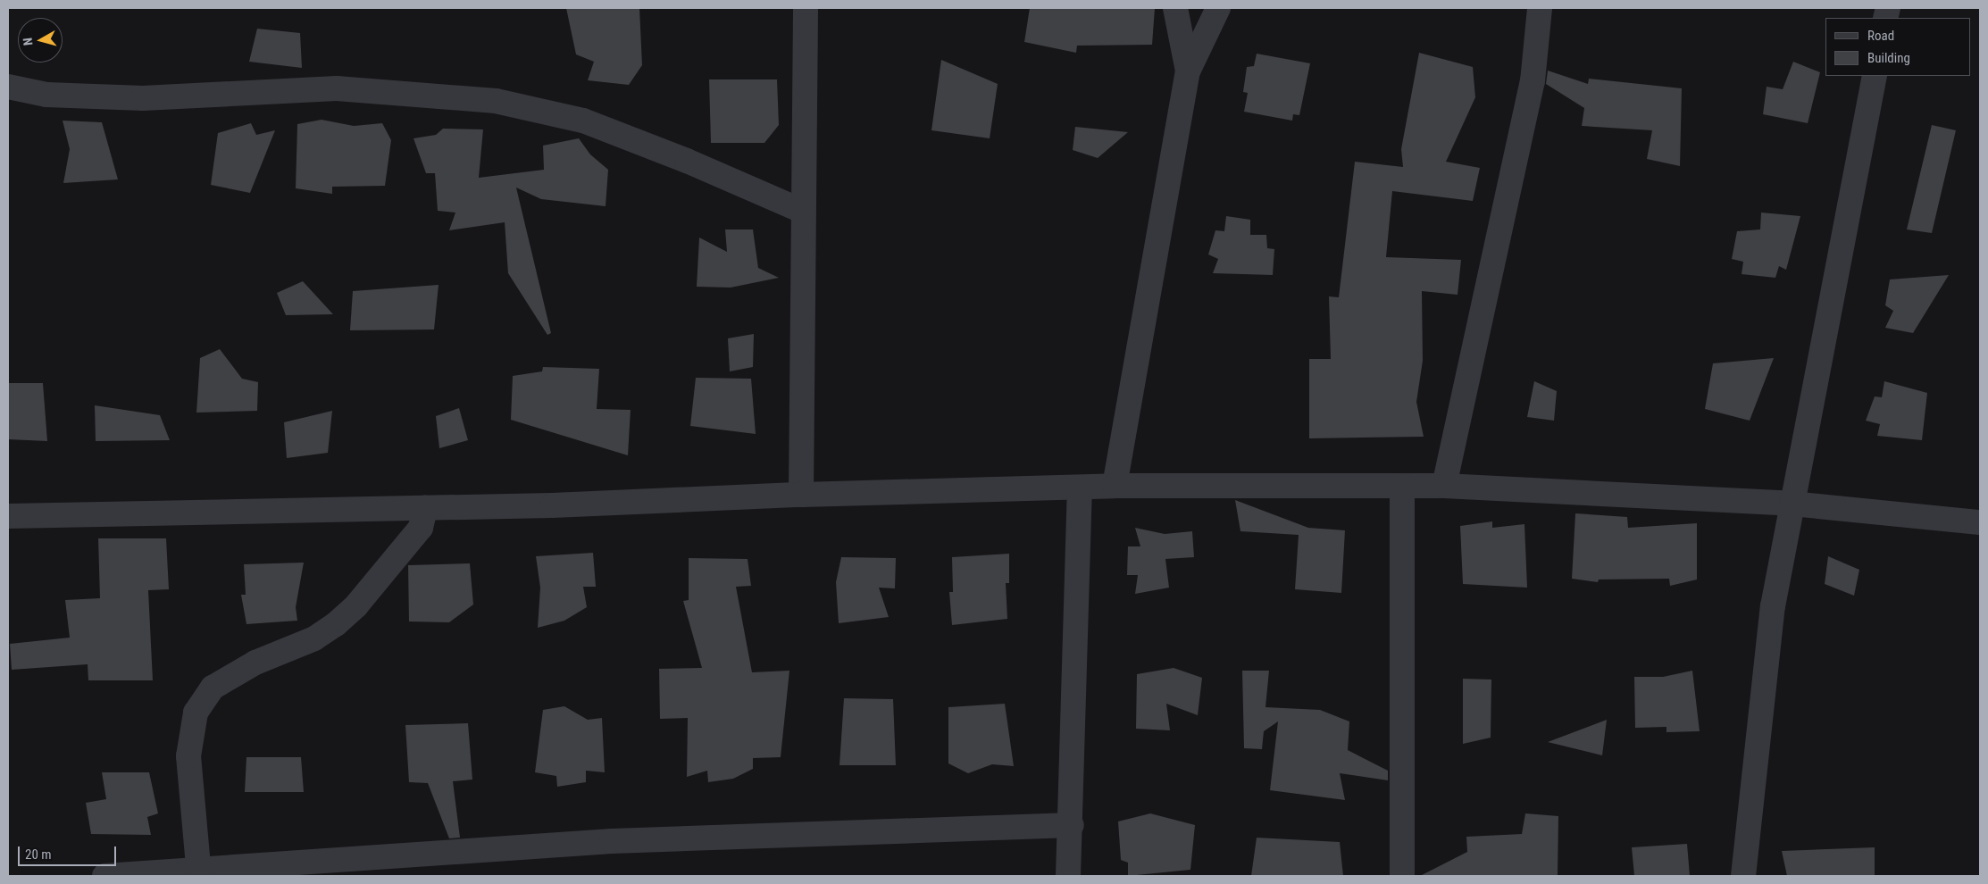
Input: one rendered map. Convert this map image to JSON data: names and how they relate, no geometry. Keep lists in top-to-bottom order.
{
  "legend": ["Road", "Building"],
  "scale_bar": "20 m",
  "north": "left"
}
